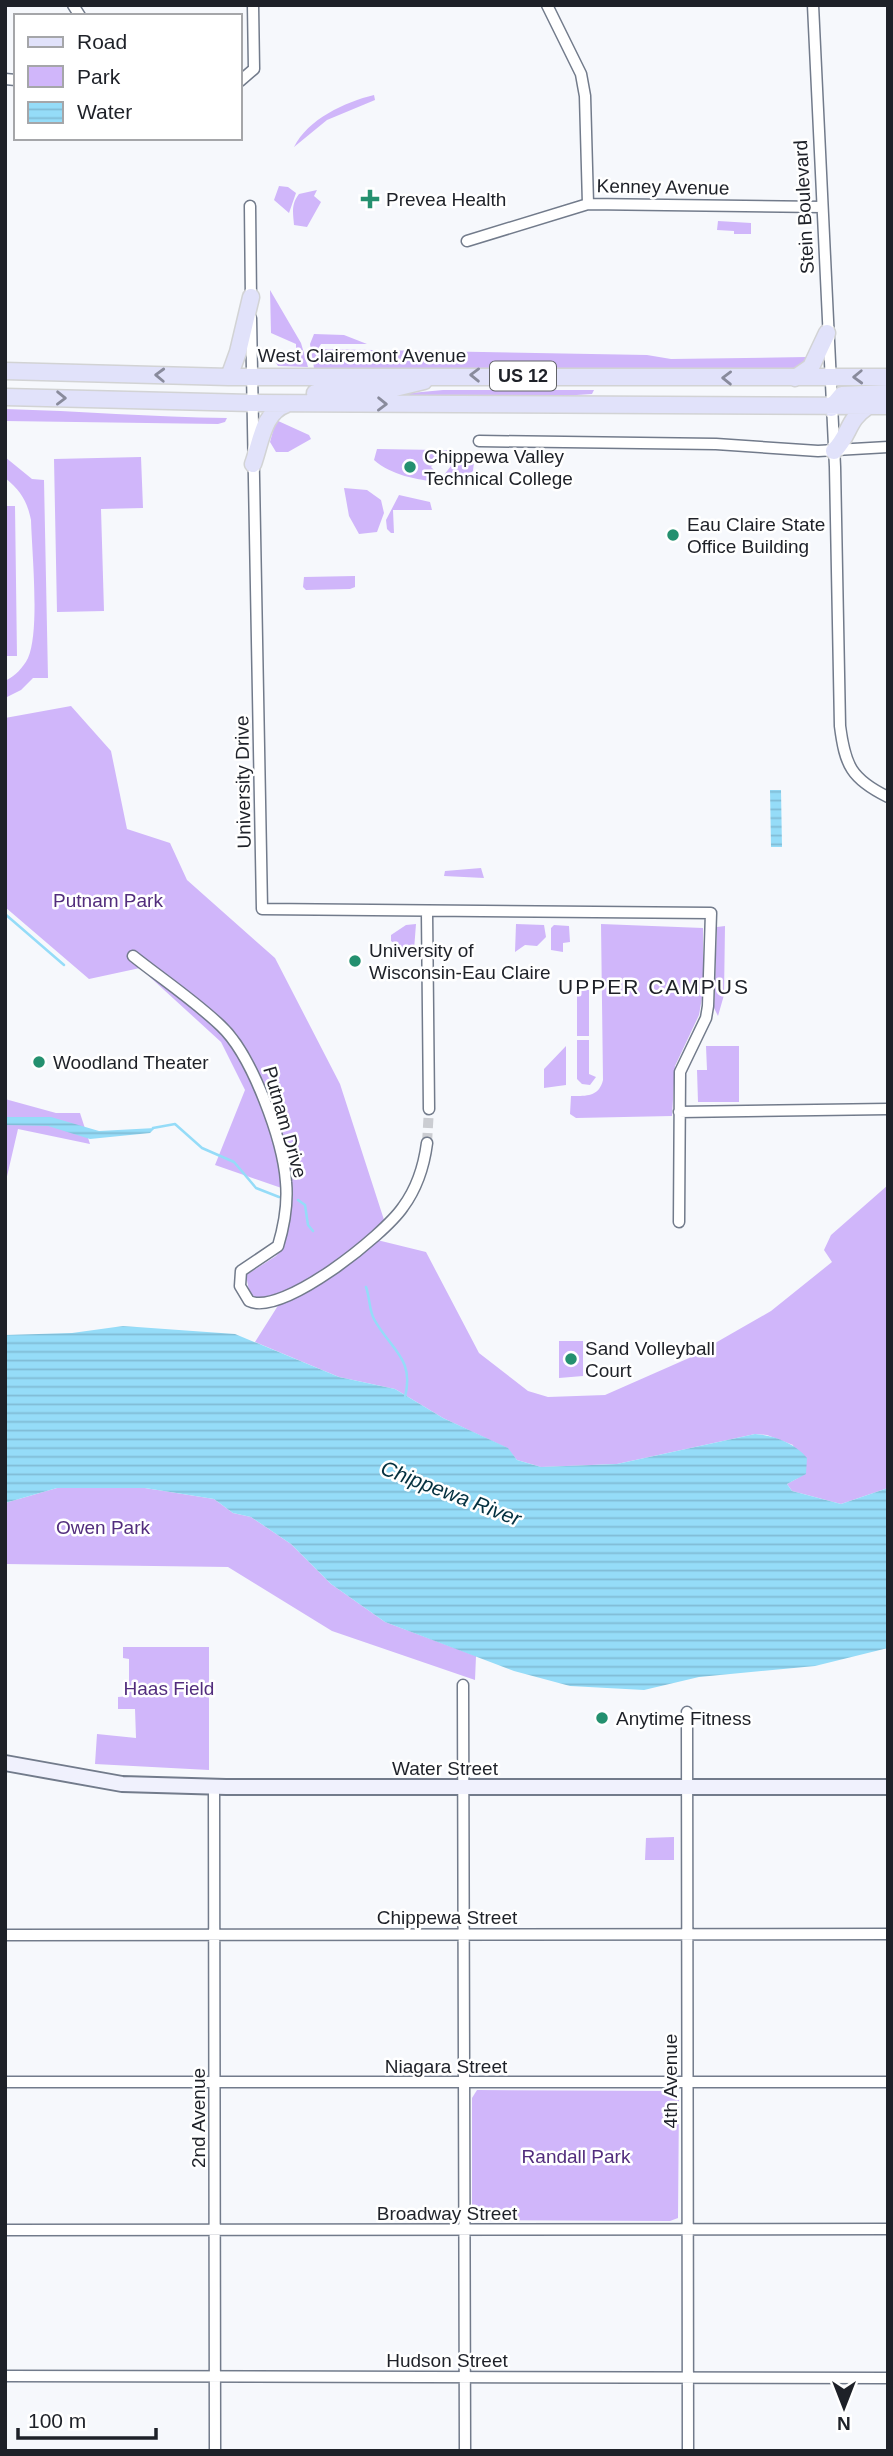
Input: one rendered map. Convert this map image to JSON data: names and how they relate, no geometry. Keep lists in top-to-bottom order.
{
  "streets": {
    "main road": ["West Clairemont Avenue", "US 12", "Water Street"],
    "street": [
      "Kenney Avenue",
      "Stein Boulevard",
      "University Drive",
      "Putnam Drive",
      "Chippewa Street",
      "Niagara Street",
      "4th Avenue",
      "2nd Avenue",
      "Broadway Street",
      "Hudson Street"
    ]
  },
  "crossings": [
    ["Kenney Avenue", "Stein Boulevard"],
    ["Stein Boulevard", "West Clairemont Avenue"],
    ["Stein Boulevard", "US 12"],
    ["West Clairemont Avenue", "University Drive"],
    ["US 12", "University Drive"],
    ["Water Street", "4th Avenue"],
    ["Water Street", "2nd Avenue"],
    ["Chippewa Street", "4th Avenue"],
    ["Chippewa Street", "2nd Avenue"],
    ["Niagara Street", "4th Avenue"],
    ["Niagara Street", "2nd Avenue"],
    ["4th Avenue", "Broadway Street"],
    ["4th Avenue", "Hudson Street"],
    ["2nd Avenue", "Broadway Street"],
    ["2nd Avenue", "Hudson Street"]
  ],
  "districts": ["UPPER CAMPUS"],
  "water": ["Chippewa River"],
  "parks": [
    "Putnam Park",
    "Owen Park",
    "Haas Field",
    "Randall Park"
  ],
  "places": {
    "health": ["Prevea Health"],
    "other": [
      "Chippewa Valley Technical College",
      "Eau Claire State Office Building",
      "University of Wisconsin-Eau Claire",
      "Woodland Theater",
      "Sand Volleyball Court",
      "Anytime Fitness"
    ]
  },
  "legend": ["Road", "Park", "Water"],
  "scale_bar": "100 m",
  "north": "bottom"
}
